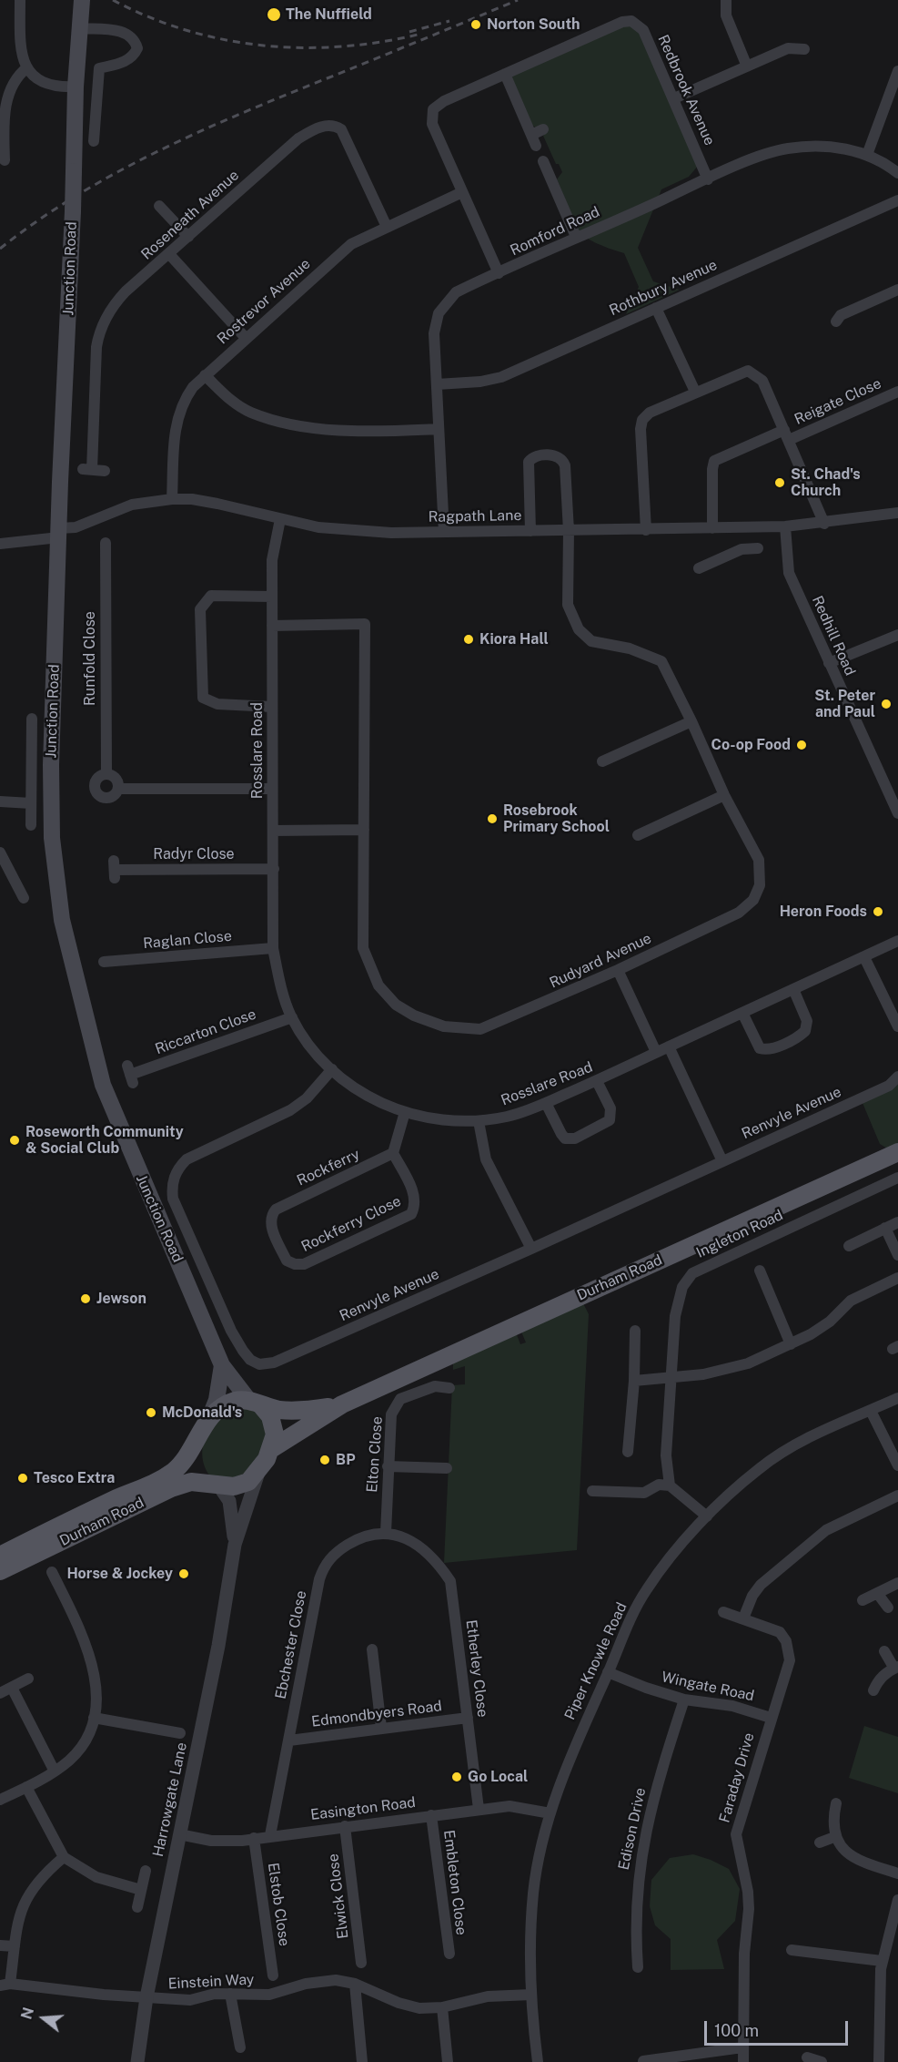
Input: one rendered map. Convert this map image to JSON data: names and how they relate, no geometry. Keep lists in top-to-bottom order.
{
  "streets": {
    "main road": ["Junction Road", "Durham Road"],
    "street": [
      "Redbrook Avenue",
      "Roseneath Avenue",
      "Romford Road",
      "Rothbury Avenue",
      "Rostrevor Avenue",
      "Reigate Close",
      "Ragpath Lane",
      "Redhill Road",
      "Runfold Close",
      "Rosslare Road",
      "Radyr Close",
      "Raglan Close",
      "Rudyard Avenue",
      "Riccarton Close",
      "Renvyle Avenue",
      "Rockferry",
      "Rockferry Close",
      "Ingleton Road",
      "Elton Close",
      "Ebchester Close",
      "Piper Knowle Road",
      "Etherley Close",
      "Wingate Road",
      "Edmondbyers Road",
      "Faraday Drive",
      "Harrowgate Lane",
      "Easington Road",
      "Edison Drive",
      "Embleton Close",
      "Elwick Close",
      "Elstob Close",
      "Einstein Way"
    ]
  },
  "crossings": [
    ["Redbrook Avenue", "Romford Road"],
    ["Redbrook Avenue", "Rostrevor Avenue"],
    ["Roseneath Avenue", "Rostrevor Avenue"],
    ["Romford Road", "Rothbury Avenue"],
    ["Romford Road", "Ragpath Lane"],
    ["Junction Road", "Ragpath Lane"],
    ["Junction Road", "Durham Road"],
    ["Junction Road", "Harrowgate Lane"],
    ["Rostrevor Avenue", "Ragpath Lane"],
    ["Reigate Close", "Ragpath Lane"],
    ["Ragpath Lane", "Redhill Road"],
    ["Ragpath Lane", "Rosslare Road"],
    ["Ragpath Lane", "Rudyard Avenue"],
    ["Runfold Close", "Rosslare Road"],
    ["Rosslare Road", "Radyr Close"],
    ["Rosslare Road", "Raglan Close"],
    ["Rosslare Road", "Rudyard Avenue"],
    ["Rosslare Road", "Riccarton Close"],
    ["Rosslare Road", "Renvyle Avenue"],
    ["Rockferry", "Rockferry Close"],
    ["Durham Road", "Harrowgate Lane"],
    ["Elton Close", "Ebchester Close"],
    ["Ebchester Close", "Etherley Close"],
    ["Ebchester Close", "Edmondbyers Road"],
    ["Ebchester Close", "Easington Road"],
    ["Piper Knowle Road", "Wingate Road"],
    ["Piper Knowle Road", "Easington Road"],
    ["Piper Knowle Road", "Einstein Way"],
    ["Etherley Close", "Edmondbyers Road"],
    ["Etherley Close", "Easington Road"],
    ["Wingate Road", "Faraday Drive"],
    ["Wingate Road", "Edison Drive"],
    ["Harrowgate Lane", "Easington Road"],
    ["Harrowgate Lane", "Einstein Way"],
    ["Easington Road", "Embleton Close"],
    ["Easington Road", "Elwick Close"],
    ["Easington Road", "Elstob Close"]
  ],
  "places": [
    "The Nuffield",
    "Norton South",
    "St. Chad's Church",
    "Kiora Hall",
    "St. Peter and Paul",
    "Co-op Food",
    "Rosebrook Primary School",
    "Heron Foods",
    "Roseworth Community & Social Club",
    "Jewson",
    "McDonald's",
    "BP",
    "Tesco Extra",
    "Horse & Jockey",
    "Go Local"
  ],
  "scale_bar": "100 m",
  "north": "left"
}
